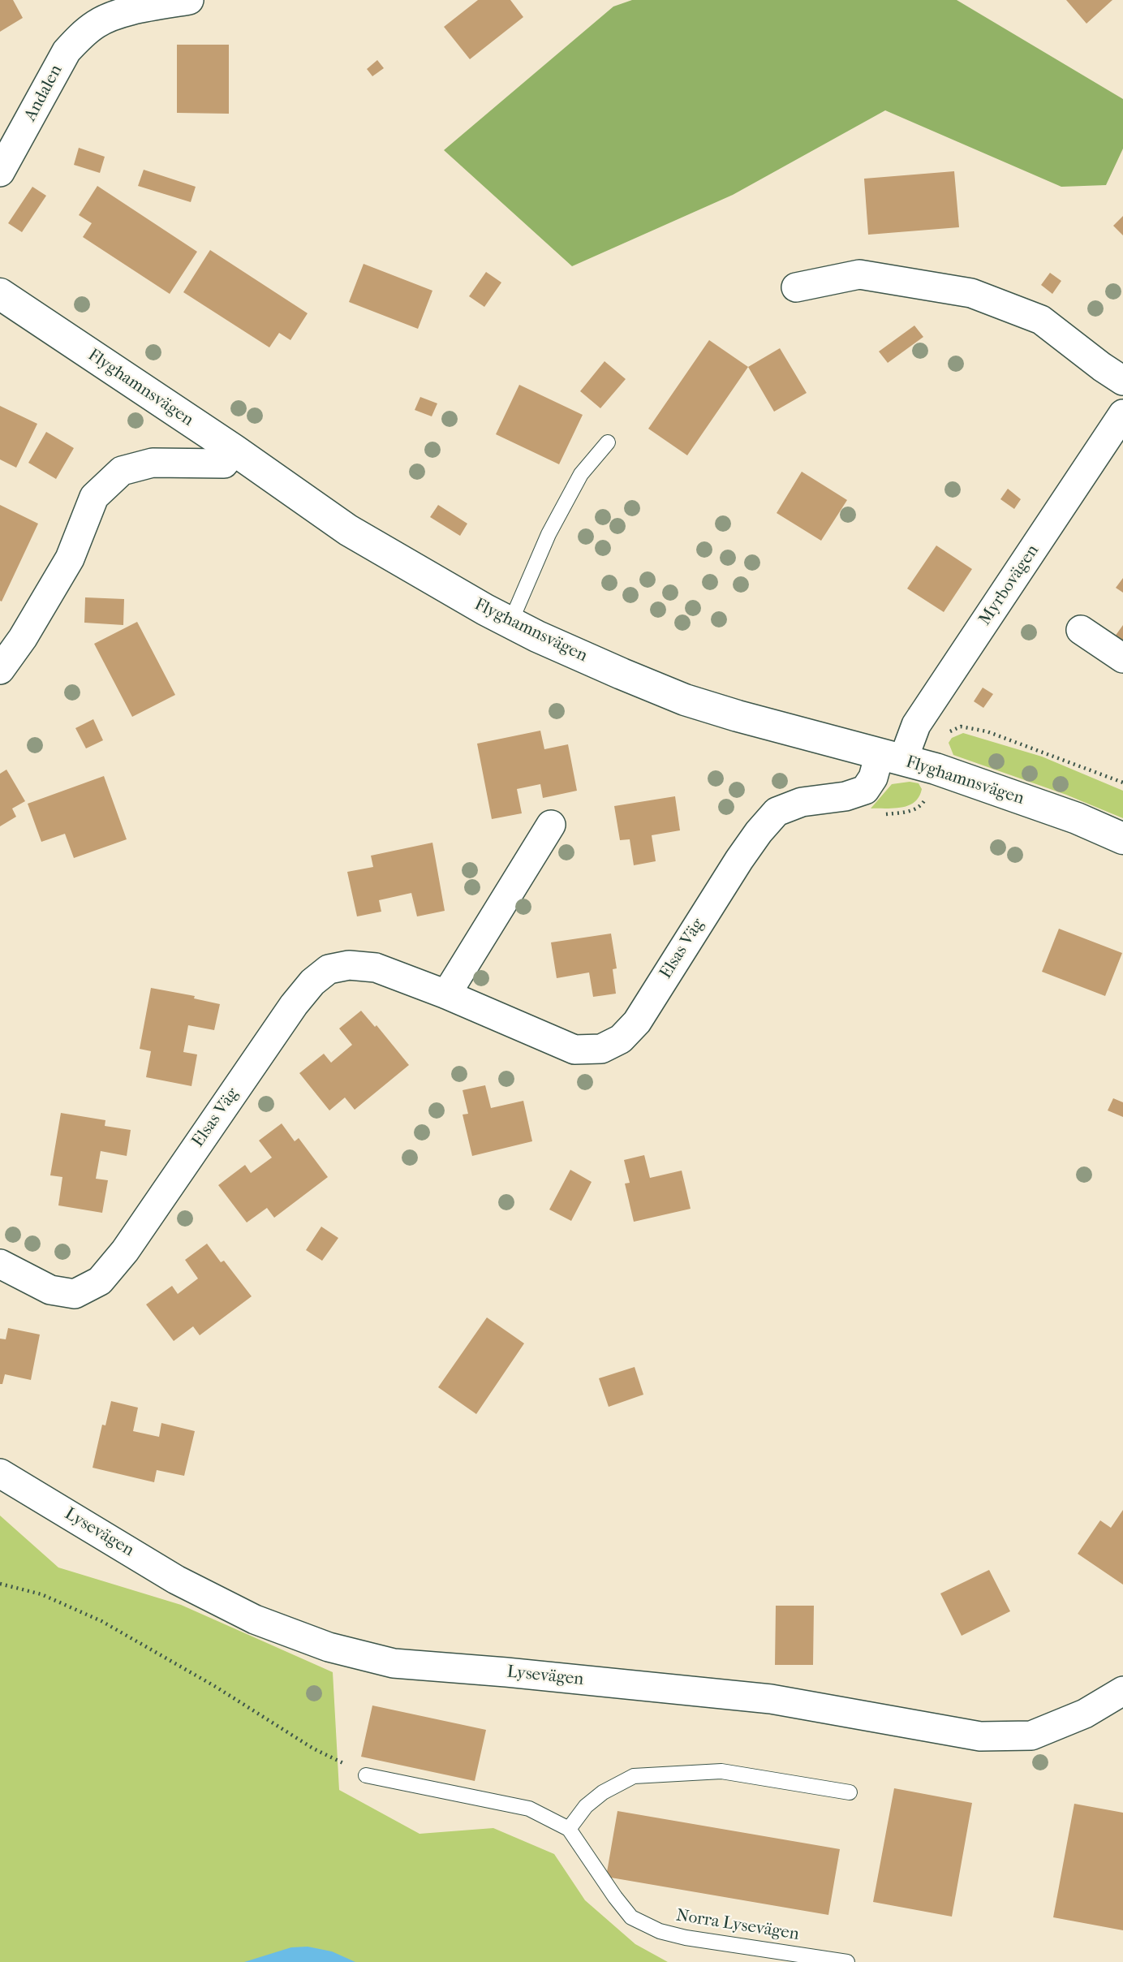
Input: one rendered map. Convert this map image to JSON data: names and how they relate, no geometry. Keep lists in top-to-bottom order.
{
  "streets": {
    "street": [
      "Andalen",
      "Flyghamnsvägen",
      "Myrbovägen",
      "Elsas Väg",
      "Lysevägen"
    ],
    "lane": ["Norra Lysevägen"]
  },
  "crossings": [
    ["Flyghamnsvägen", "Myrbovägen"],
    ["Flyghamnsvägen", "Elsas Väg"],
    ["Myrbovägen", "Elsas Väg"]
  ]
}
